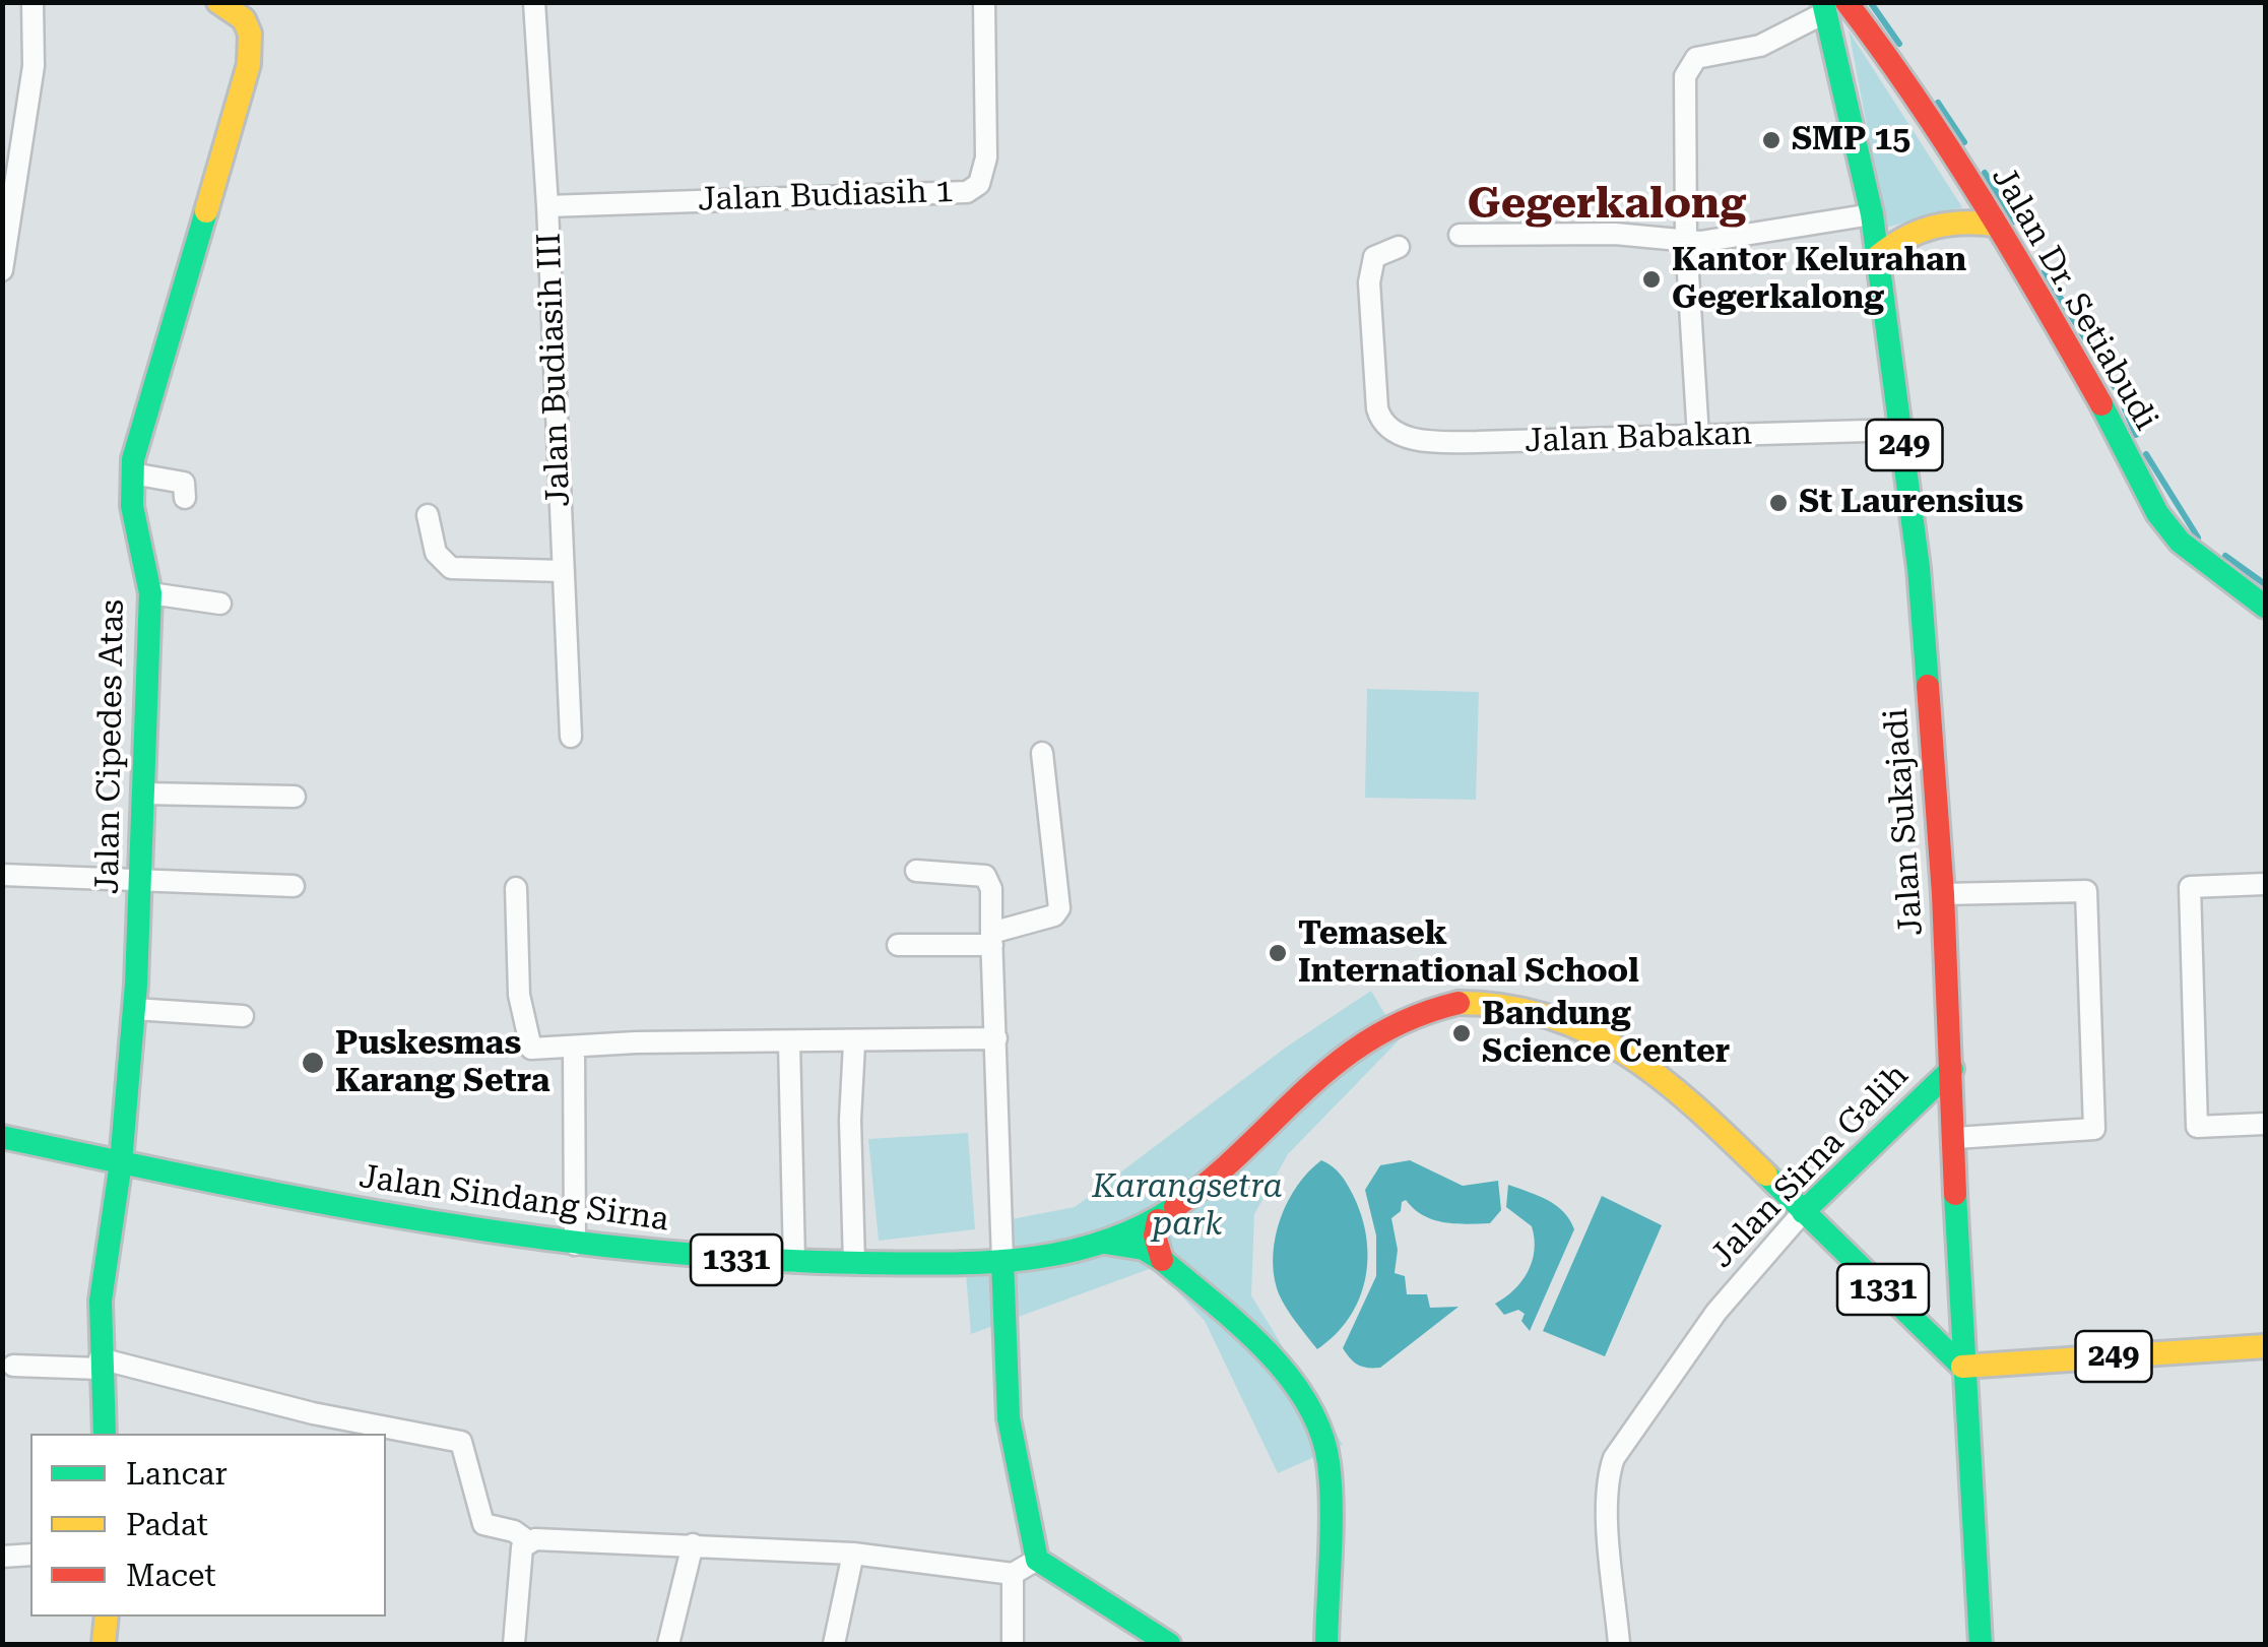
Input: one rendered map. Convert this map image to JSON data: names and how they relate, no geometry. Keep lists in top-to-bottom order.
{
  "streets": {
    "main road": [
      "Jalan Dr. Setiabudi",
      "249",
      "Jalan Cipedes Atas",
      "Jalan Sukajadi",
      "Jalan Sirna Galih",
      "Jalan Sindang Sirna",
      "1331"
    ],
    "street": ["Jalan Budiasih 1", "Jalan Budiasih III", "Jalan Babakan"]
  },
  "crossings": [
    ["Jalan Budiasih 1", "Jalan Budiasih III"],
    ["Jalan Babakan", "Jalan Sukajadi"],
    ["249", "Jalan Sukajadi"],
    ["249", "Jalan Sindang Sirna"],
    ["Jalan Cipedes Atas", "Jalan Sindang Sirna"],
    ["Jalan Sukajadi", "Jalan Sirna Galih"],
    ["Jalan Sukajadi", "Jalan Sindang Sirna"],
    ["Jalan Sirna Galih", "Jalan Sindang Sirna"]
  ],
  "districts": ["Gegerkalong"],
  "parks": ["Karangsetra park"],
  "places": [
    "SMP 15",
    "Kantor Kelurahan Gegerkalong",
    "St Laurensius",
    "Temasek International School",
    "Bandung Science Center",
    "Puskesmas Karang Setra"
  ],
  "legend": ["Lancar", "Padat", "Macet"]
}
